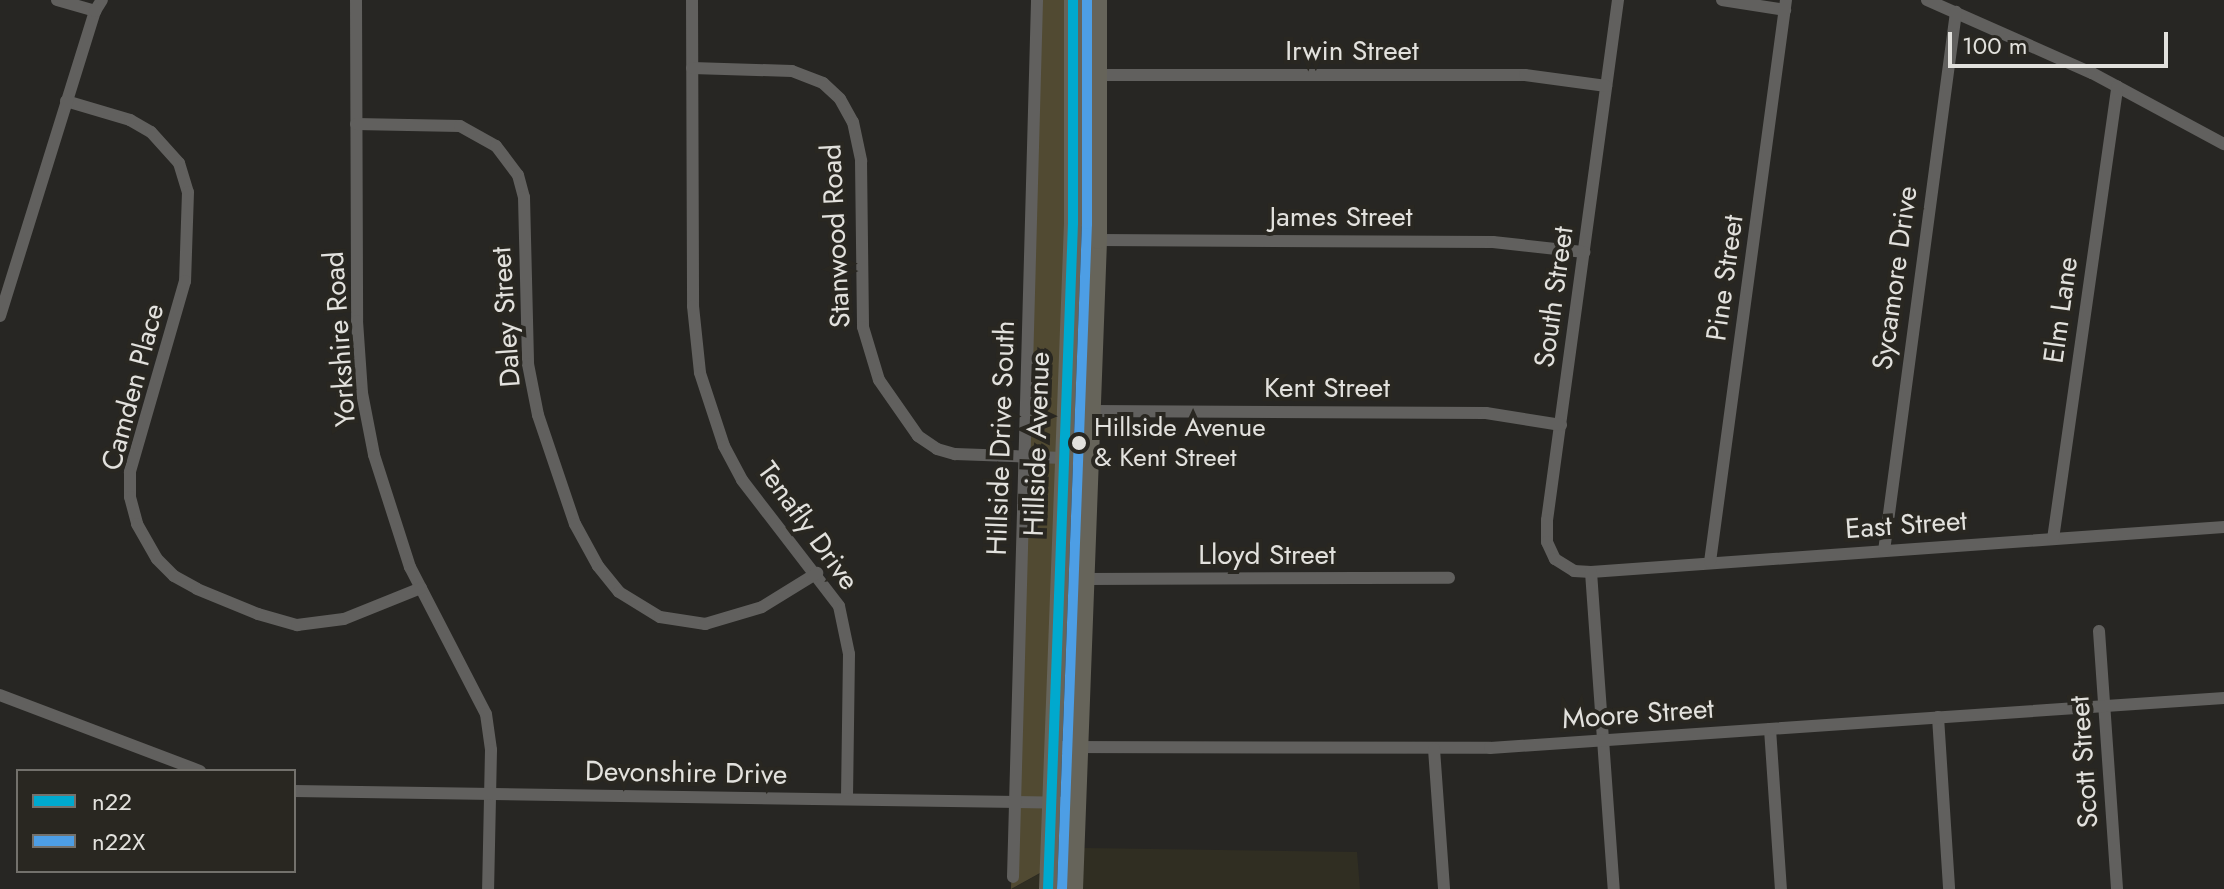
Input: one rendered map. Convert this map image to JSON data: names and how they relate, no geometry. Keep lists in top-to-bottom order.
{
  "streets": {
    "main road": ["Hillside Avenue"],
    "street": [
      "Irwin Street",
      "James Street",
      "Stanwood Road",
      "Pine Street",
      "Sycamore Drive",
      "South Street",
      "Elm Lane",
      "Daley Street",
      "Yorkshire Road",
      "Camden Place",
      "Kent Street",
      "Hillside Drive South",
      "East Street",
      "Tenafly Drive",
      "Lloyd Street",
      "Moore Street",
      "Scott Street",
      "Devonshire Drive"
    ]
  },
  "crossings": [
    ["Irwin Street", "South Street"],
    ["Irwin Street", "Hillside Avenue"],
    ["James Street", "South Street"],
    ["James Street", "Hillside Avenue"],
    ["Stanwood Road", "Hillside Drive South"],
    ["Stanwood Road", "Hillside Avenue"],
    ["Stanwood Road", "Tenafly Drive"],
    ["Pine Street", "East Street"],
    ["Sycamore Drive", "East Street"],
    ["South Street", "Kent Street"],
    ["South Street", "East Street"],
    ["Elm Lane", "East Street"],
    ["Daley Street", "Yorkshire Road"],
    ["Daley Street", "Tenafly Drive"],
    ["Yorkshire Road", "Camden Place"],
    ["Yorkshire Road", "Devonshire Drive"],
    ["Kent Street", "Hillside Avenue"],
    ["Hillside Drive South", "Devonshire Drive"],
    ["Hillside Avenue", "Lloyd Street"],
    ["Hillside Avenue", "Moore Street"],
    ["Hillside Avenue", "Devonshire Drive"],
    ["Tenafly Drive", "Devonshire Drive"],
    ["Moore Street", "Scott Street"]
  ],
  "places": ["Hillside Avenue & Kent Street"],
  "lines": ["transit line n22", "transit line n22X"],
  "legend": ["n22", "n22X"],
  "scale_bar": "100 m"
}
